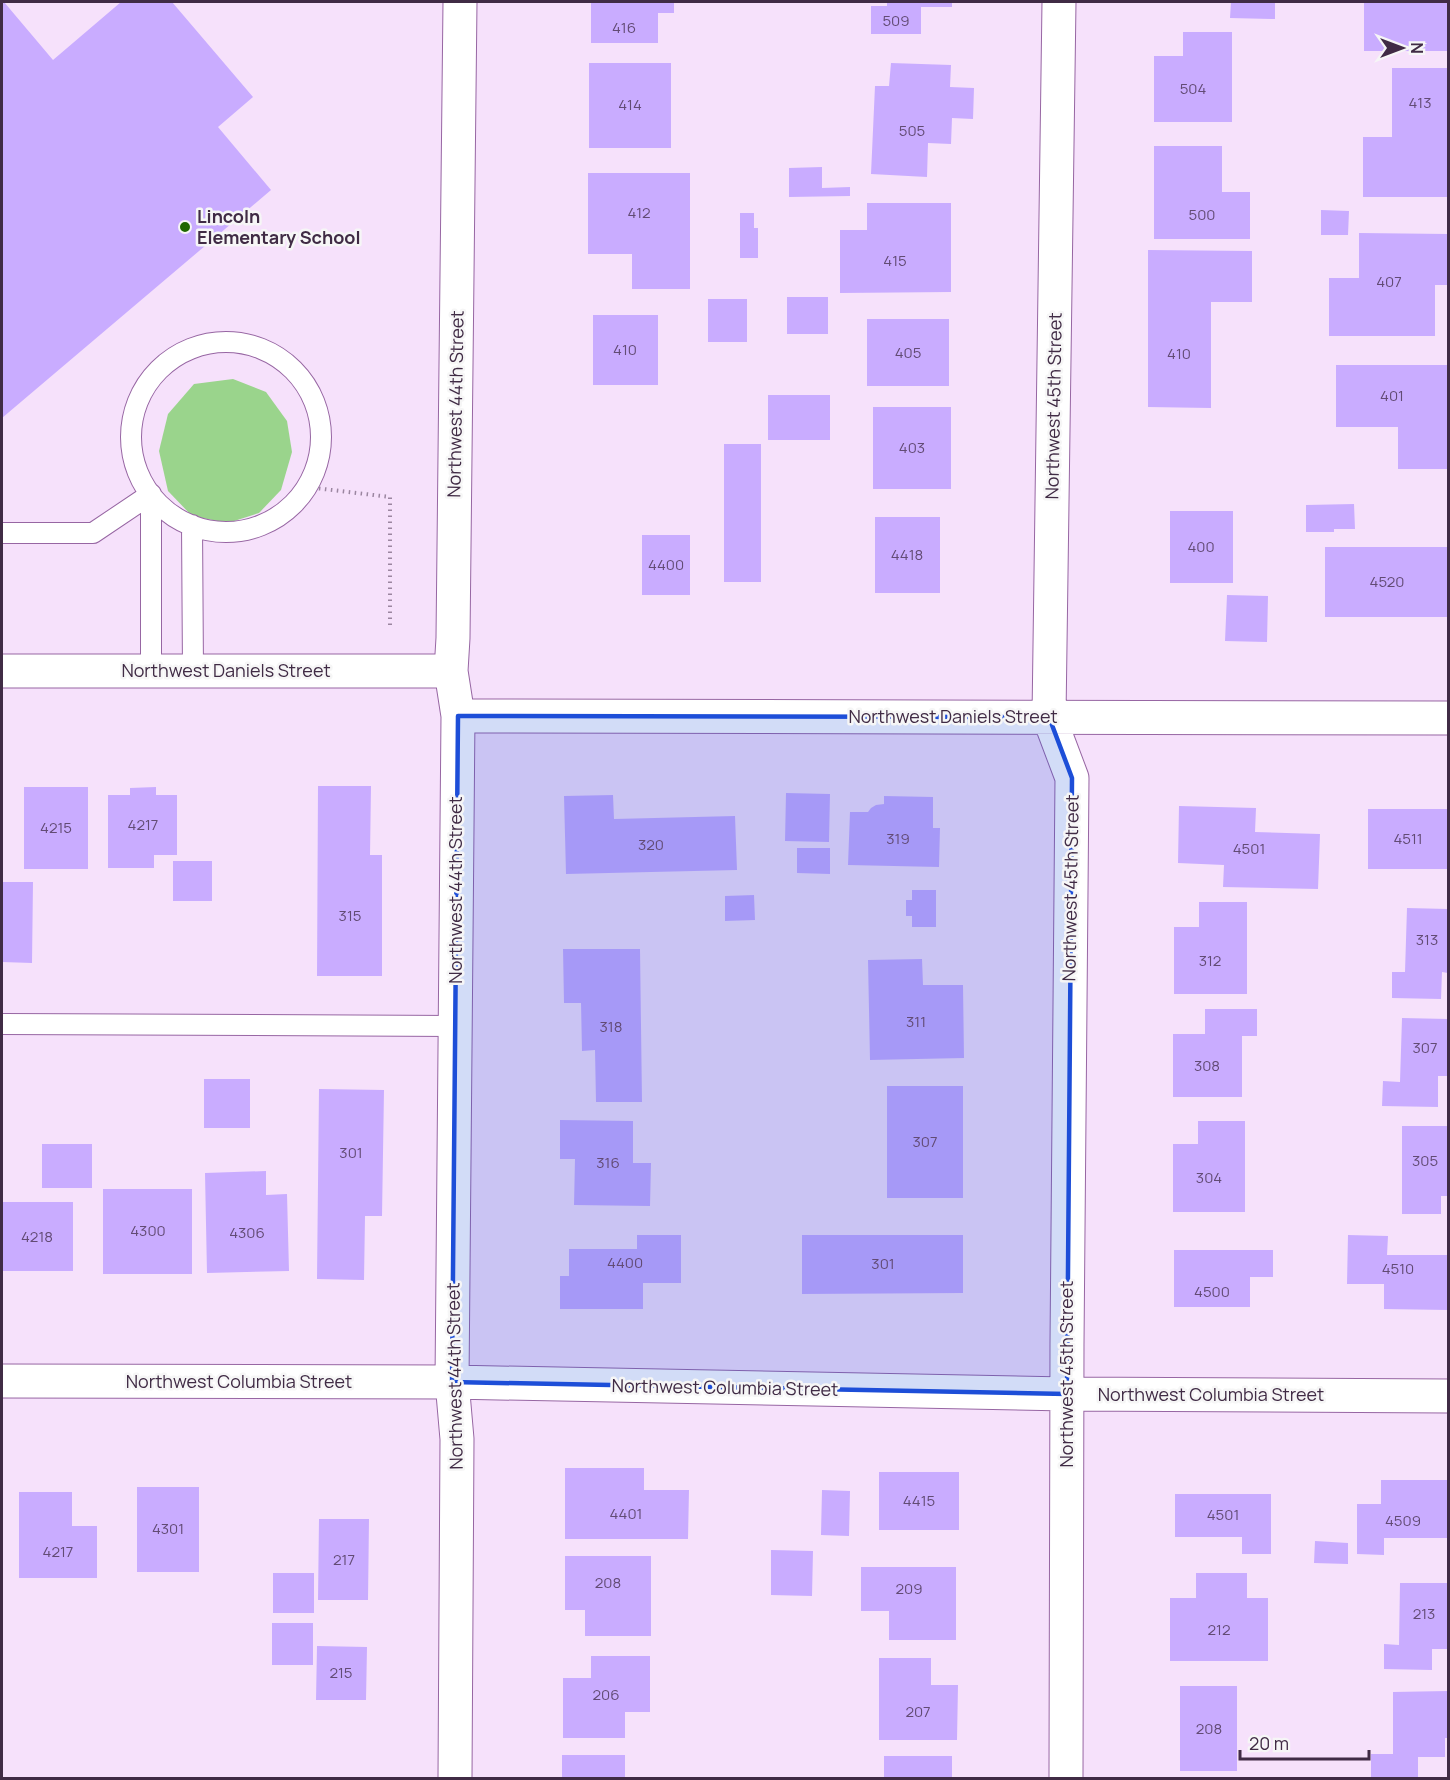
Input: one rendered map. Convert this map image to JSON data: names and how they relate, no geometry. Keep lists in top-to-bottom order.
{
  "streets": {
    "street": [
      "Northwest 44th Street",
      "Northwest 45th Street",
      "Northwest Daniels Street",
      "Northwest Columbia Street"
    ]
  },
  "crossings": [
    ["Northwest 44th Street", "Northwest Daniels Street"],
    ["Northwest 44th Street", "Northwest Columbia Street"],
    ["Northwest 45th Street", "Northwest Daniels Street"],
    ["Northwest 45th Street", "Northwest Columbia Street"]
  ],
  "places": ["Lincoln Elementary School"],
  "house_numbers": [
    "509",
    "416",
    "504",
    "413",
    "414",
    "505",
    "412",
    "500",
    "415",
    "407",
    "410",
    "405",
    "410",
    "401",
    "403",
    "400",
    "4418",
    "4400",
    "4520",
    "4217",
    "4215",
    "319",
    "4511",
    "320",
    "4501",
    "315",
    "313",
    "312",
    "311",
    "318",
    "307",
    "308",
    "307",
    "301",
    "305",
    "316",
    "304",
    "4300",
    "4306",
    "4218",
    "4400",
    "301",
    "4510",
    "4500",
    "4415",
    "4401",
    "4501",
    "4509",
    "4301",
    "4217",
    "217",
    "208",
    "209",
    "213",
    "212",
    "215",
    "206",
    "207",
    "208"
  ],
  "scale_bar": "20 m",
  "north": "right"
}
